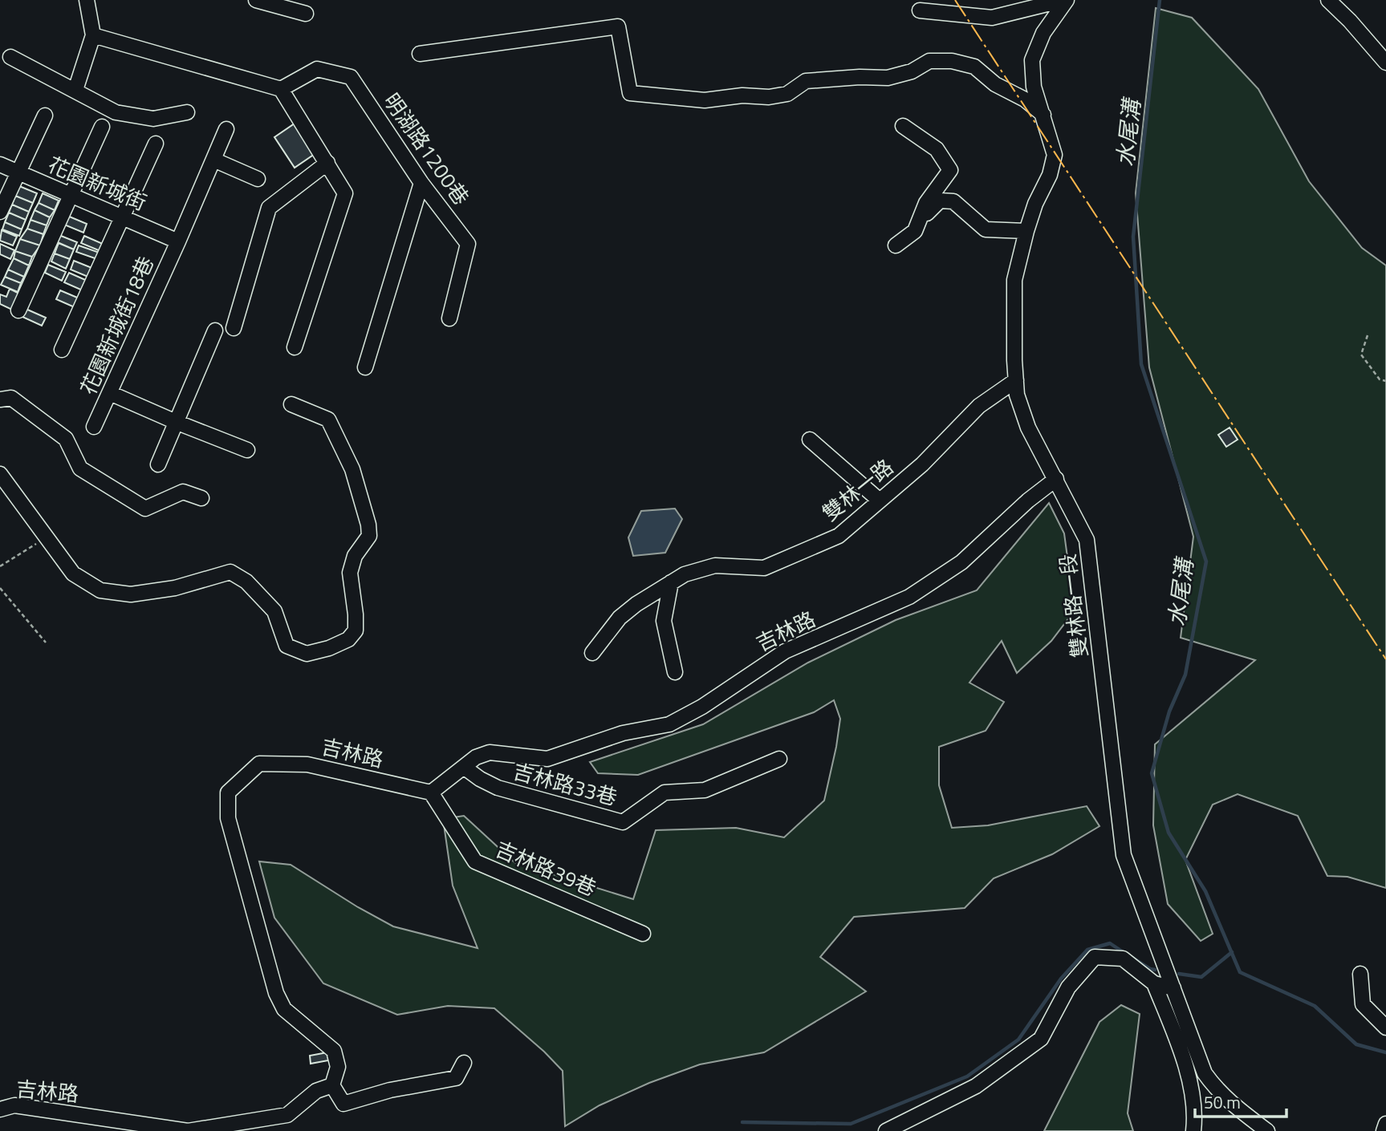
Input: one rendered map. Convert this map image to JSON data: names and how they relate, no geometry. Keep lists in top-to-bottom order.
{
  "streets": {
    "street": [
      "明湖路1200巷",
      "花園新城街",
      "花園新城街18巷",
      "雙林一路",
      "雙林路一段",
      "吉林路",
      "吉林路33巷",
      "吉林路39巷"
    ]
  },
  "crossings": [
    ["花園新城街", "花園新城街18巷"],
    ["雙林一路", "雙林路一段"],
    ["雙林路一段", "吉林路"],
    ["吉林路", "吉林路33巷"],
    ["吉林路", "吉林路39巷"]
  ],
  "water": ["水尾溝"],
  "scale_bar": "50 m"
}
